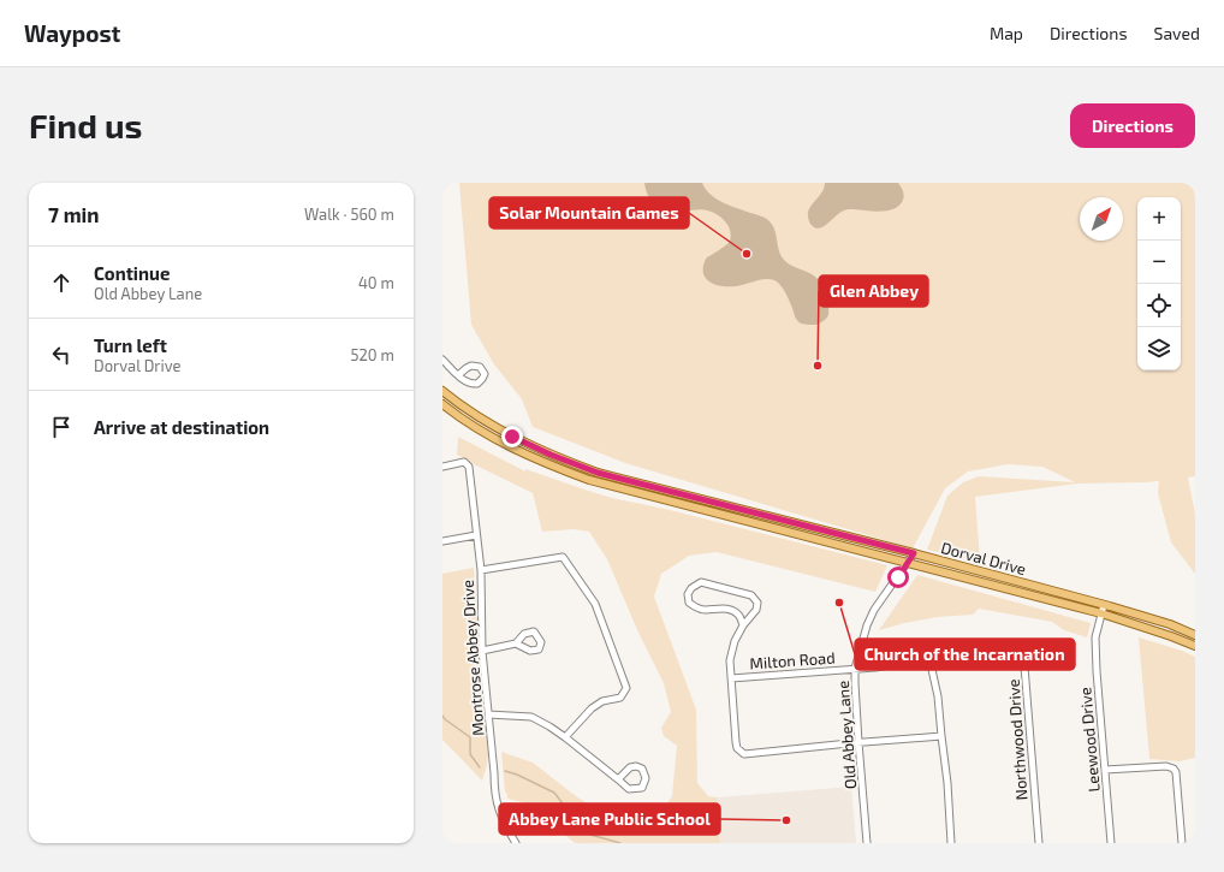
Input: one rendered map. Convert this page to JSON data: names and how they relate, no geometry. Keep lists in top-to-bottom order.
{
  "streets": {
    "main road": ["Dorval Drive"],
    "street": [
      "Montrose Abbey Drive",
      "Milton Road",
      "Old Abbey Lane",
      "Northwood Drive",
      "Leewood Drive"
    ]
  },
  "crossings": [
    ["Dorval Drive", "Old Abbey Lane"],
    ["Dorval Drive", "Leewood Drive"],
    ["Milton Road", "Old Abbey Lane"],
    ["Milton Road", "Northwood Drive"],
    ["Old Abbey Lane", "Northwood Drive"]
  ],
  "places": [
    "Solar Mountain Games",
    "Glen Abbey",
    "Church of the Incarnation",
    "Abbey Lane Public School"
  ],
  "north": "top right",
  "page": {
    "header": "Waypost",
    "nav": ["Map", "Directions", "Saved"],
    "buttons": "Directions",
    "title": "Find us",
    "heading": ["7 min", "Walk · 560 m"],
    "map_buttons": ["+", "−"],
    "list": [
      ["Continue", "Old Abbey Lane", "40 m"],
      ["Turn left", "Dorval Drive", "520 m"],
      "Arrive at destination"
    ]
  }
}
